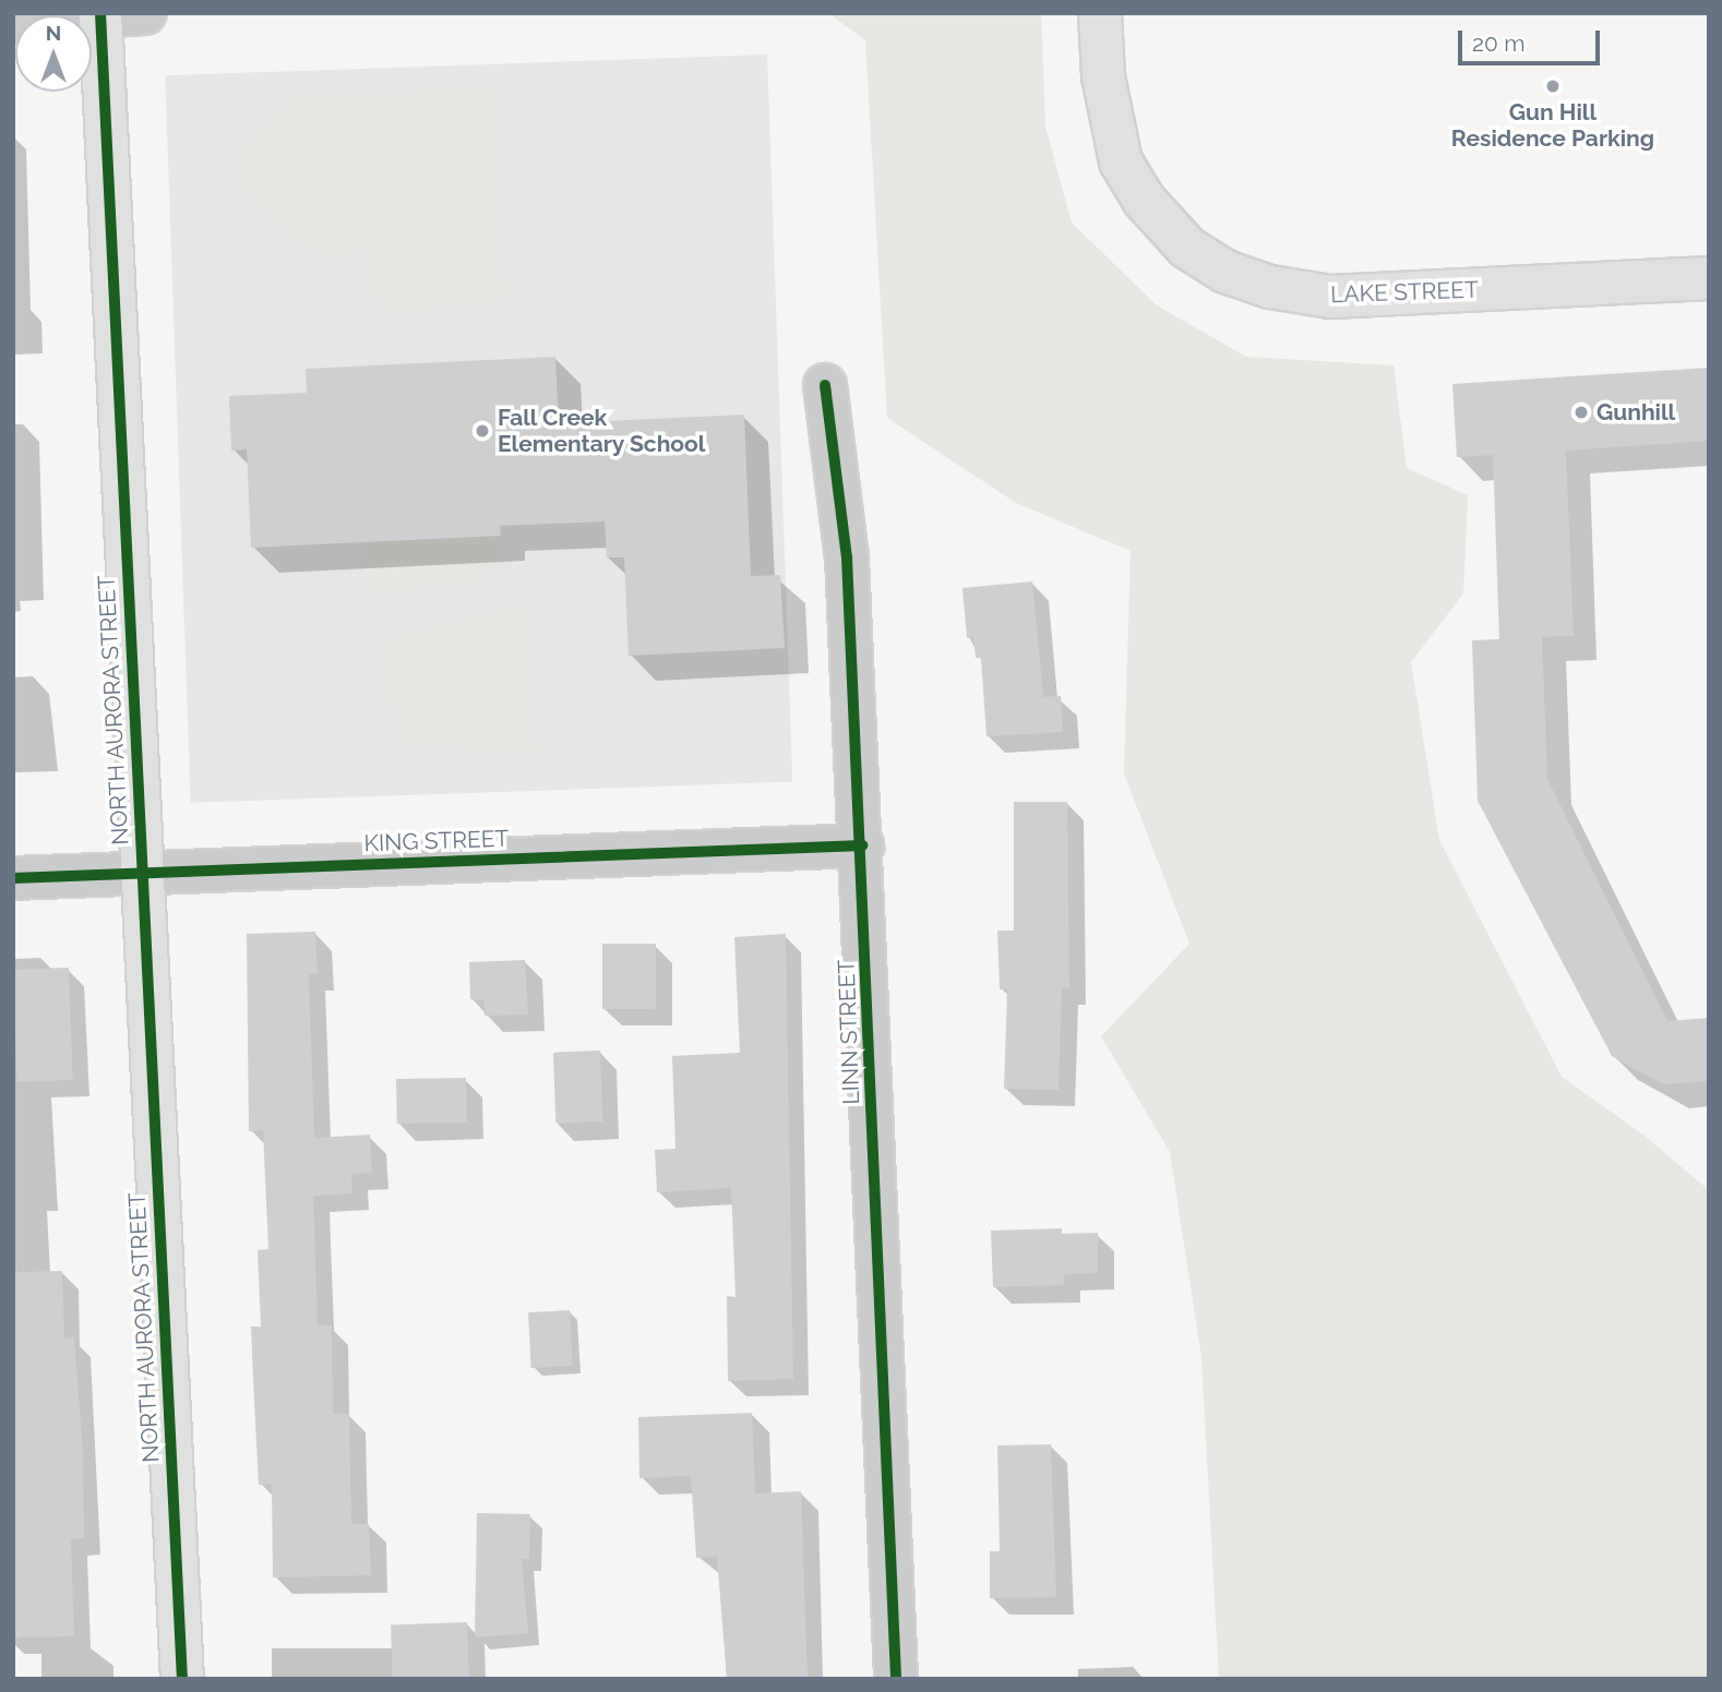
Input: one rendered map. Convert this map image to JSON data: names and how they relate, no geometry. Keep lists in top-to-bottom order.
{
  "streets": {
    "street": [
      "LAKE STREET",
      "NORTH AURORA STREET",
      "KING STREET",
      "LINN STREET"
    ]
  },
  "crossings": [
    ["NORTH AURORA STREET", "KING STREET"],
    ["KING STREET", "LINN STREET"]
  ],
  "places": ["Gun Hill Residence Parking", "Gunhill", "Fall Creek Elementary School"],
  "scale_bar": "20 m",
  "north": "top"
}
